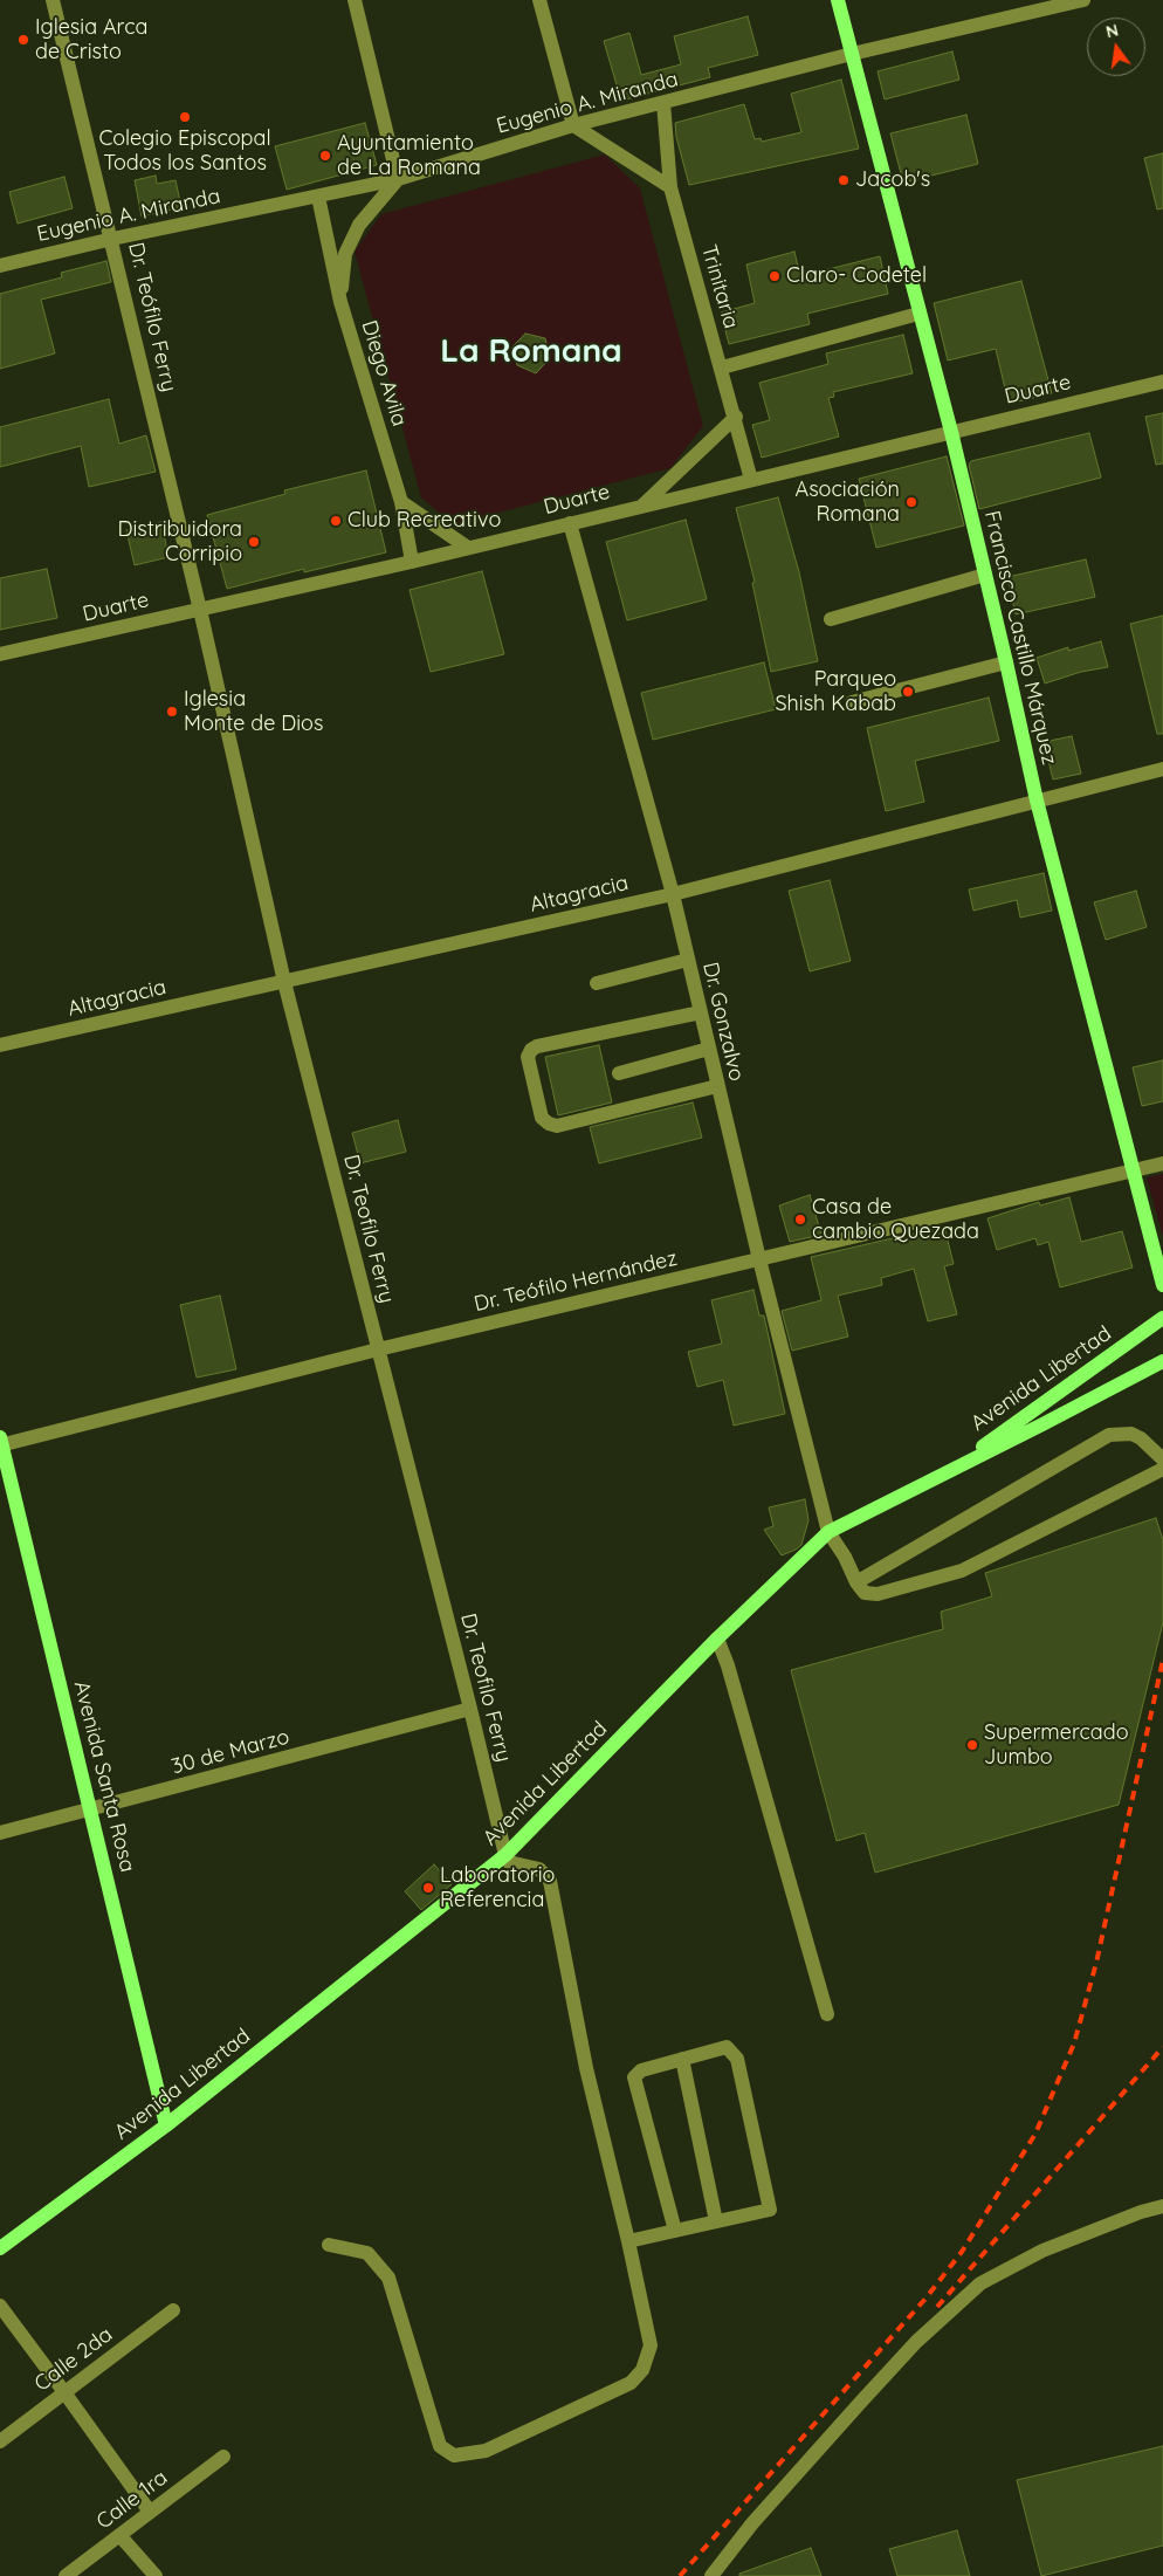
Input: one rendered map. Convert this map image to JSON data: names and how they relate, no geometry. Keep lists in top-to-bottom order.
{
  "streets": {
    "main road": ["Francisco Castillo Márquez", "Avenida Libertad", "Avenida Santa Rosa"],
    "street": [
      "Eugenio A. Miranda",
      "Trinitaria",
      "Dr. Teófilo Ferry",
      "Diego Avila",
      "Duarte",
      "Altagracia",
      "Dr. Gonzalvo",
      "Dr. Teofilo Ferry",
      "Dr. Teófilo Hernández",
      "30 de Marzo",
      "Calle 2da",
      "Calle 1ra"
    ]
  },
  "crossings": [
    ["Eugenio A. Miranda", "Trinitaria"],
    ["Eugenio A. Miranda", "Dr. Teófilo Ferry"],
    ["Eugenio A. Miranda", "Diego Avila"],
    ["Eugenio A. Miranda", "Francisco Castillo Márquez"],
    ["Trinitaria", "Duarte"],
    ["Dr. Teófilo Ferry", "Duarte"],
    ["Dr. Teófilo Ferry", "Dr. Teofilo Ferry"],
    ["Diego Avila", "Duarte"],
    ["Duarte", "Francisco Castillo Márquez"],
    ["Duarte", "Dr. Gonzalvo"],
    ["Duarte", "Dr. Teofilo Ferry"],
    ["Francisco Castillo Márquez", "Altagracia"],
    ["Francisco Castillo Márquez", "Dr. Teófilo Hernández"],
    ["Altagracia", "Dr. Gonzalvo"],
    ["Altagracia", "Dr. Teofilo Ferry"],
    ["Dr. Gonzalvo", "Dr. Teófilo Hernández"],
    ["Dr. Gonzalvo", "Avenida Libertad"],
    ["Dr. Teofilo Ferry", "Dr. Teófilo Hernández"],
    ["Dr. Teofilo Ferry", "Avenida Libertad"],
    ["Dr. Teofilo Ferry", "30 de Marzo"],
    ["Dr. Teófilo Hernández", "Avenida Santa Rosa"],
    ["Avenida Libertad", "Avenida Santa Rosa"],
    ["30 de Marzo", "Avenida Santa Rosa"]
  ],
  "districts": ["La Romana"],
  "places": [
    "Iglesia Arca de Cristo",
    "Colegio Episcopal Todos los Santos",
    "Ayuntamiento de La Romana",
    "Jacob's",
    "Claro- Codetel",
    "Asociación Romana",
    "Club Recreativo",
    "Distribuidora Corripio",
    "Parqueo Shish Kabab",
    "Iglesia Monte de Dios",
    "Casa de cambio Quezada",
    "Supermercado Jumbo",
    "Laboratorio Referencia"
  ],
  "north": "top"
}
